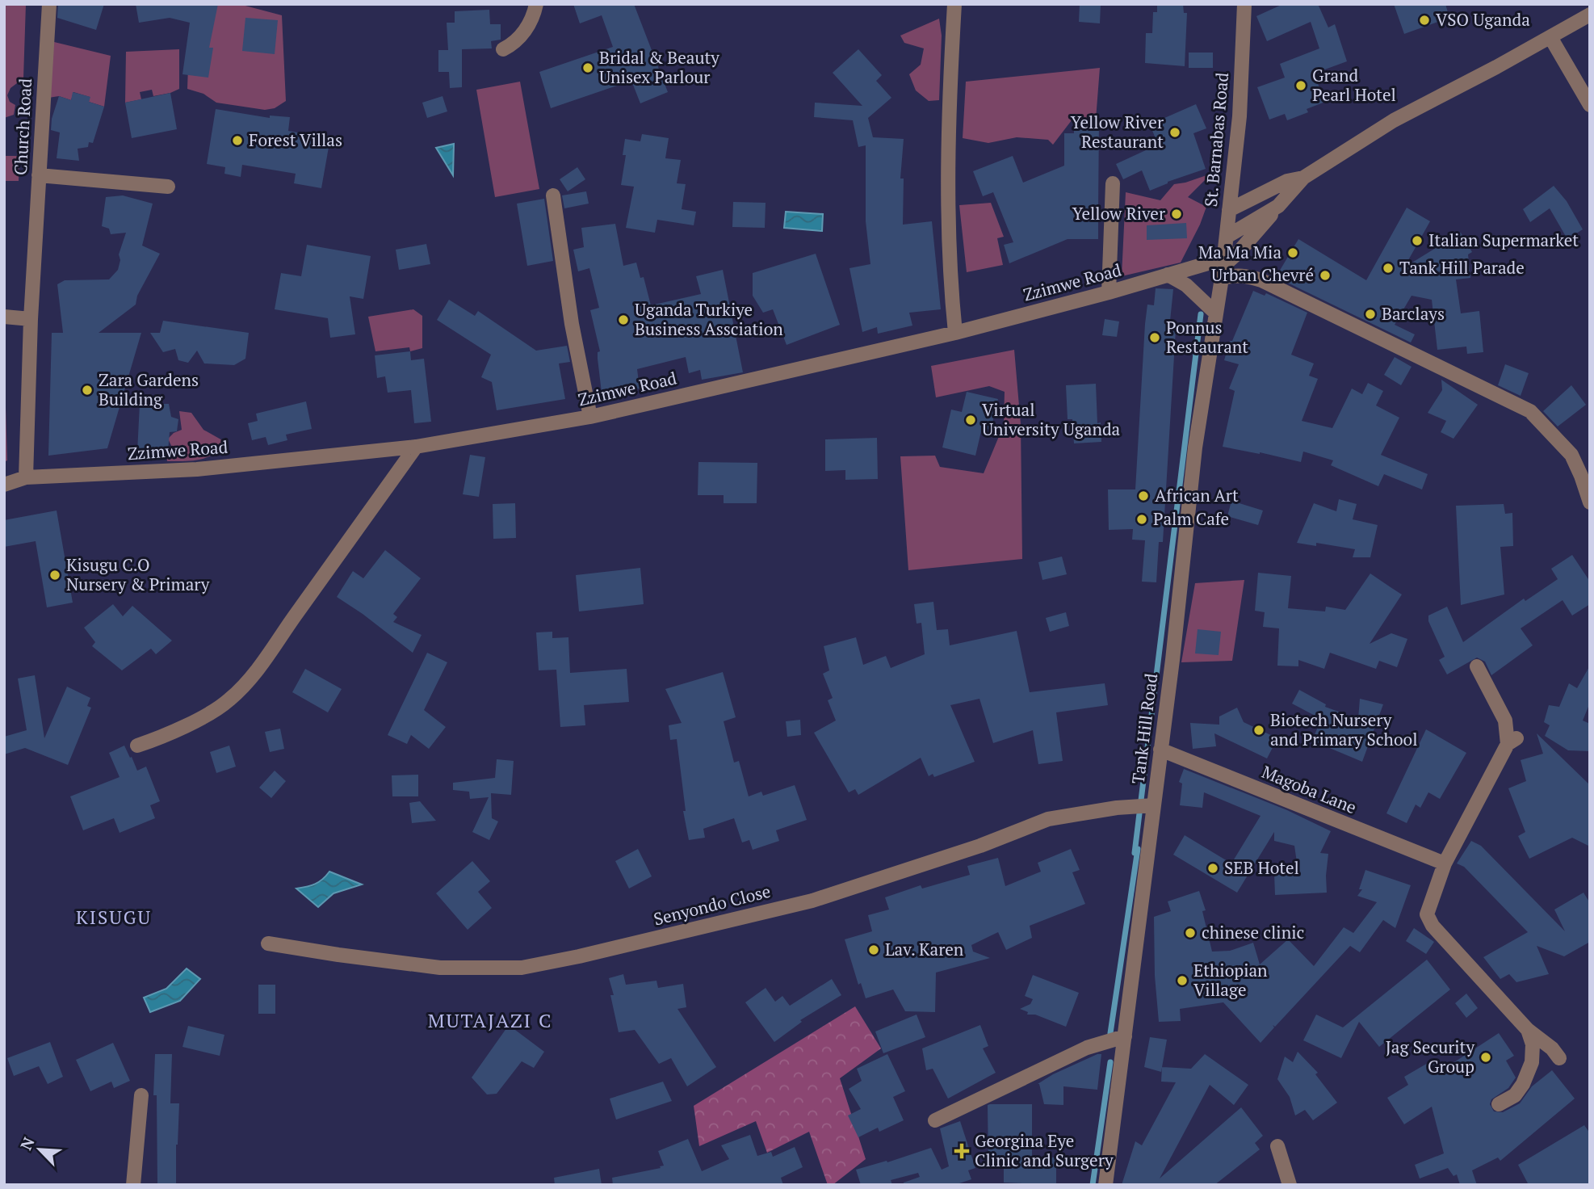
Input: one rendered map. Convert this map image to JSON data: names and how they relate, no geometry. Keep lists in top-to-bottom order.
{
  "streets": {
    "street": [
      "Church Road",
      "St. Barnabas Road",
      "Zzimwe Road",
      "Tank Hill Road",
      "Magoba Lane",
      "Senyondo Close"
    ]
  },
  "crossings": [
    ["Church Road", "Zzimwe Road"],
    ["St. Barnabas Road", "Zzimwe Road"],
    ["St. Barnabas Road", "Tank Hill Road"],
    ["Zzimwe Road", "Tank Hill Road"],
    ["Tank Hill Road", "Magoba Lane"],
    ["Tank Hill Road", "Senyondo Close"]
  ],
  "districts": ["KISUGU", "MUTAJAZI C"],
  "places": {
    "other": [
      "VSO Uganda",
      "Bridal & Beauty Unisex Parlour",
      "Grand Pearl Hotel",
      "Yellow River Restaurant",
      "Forest Villas",
      "Yellow River",
      "Italian Supermarket",
      "Ma Ma Mia",
      "Tank Hill Parade",
      "Urban Chevré",
      "Barclays",
      "Uganda Turkiye Business Assciation",
      "Ponnus Restaurant",
      "Zara Gardens Building",
      "Virtual University Uganda",
      "African Art",
      "Palm Cafe",
      "Kisugu C.O Nursery & Primary",
      "Biotech Nursery and Primary School",
      "SEB Hotel",
      "chinese clinic",
      "Lav. Karen",
      "Ethiopian Village",
      "Jag Security Group"
    ],
    "health": ["Georgina Eye Clinic and Surgery"]
  },
  "north": "top left"
}
